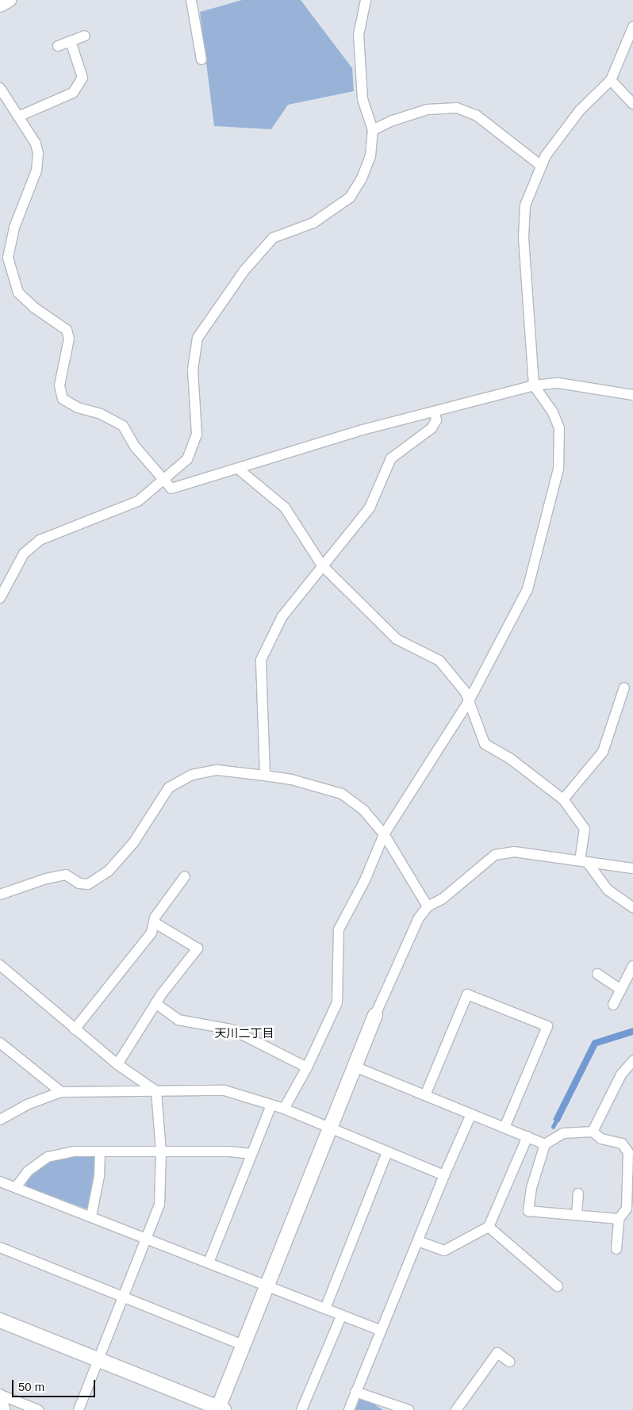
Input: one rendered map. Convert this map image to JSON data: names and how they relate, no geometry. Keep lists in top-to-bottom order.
{
  "districts": ["天川二丁目"],
  "scale_bar": "50 m"
}
